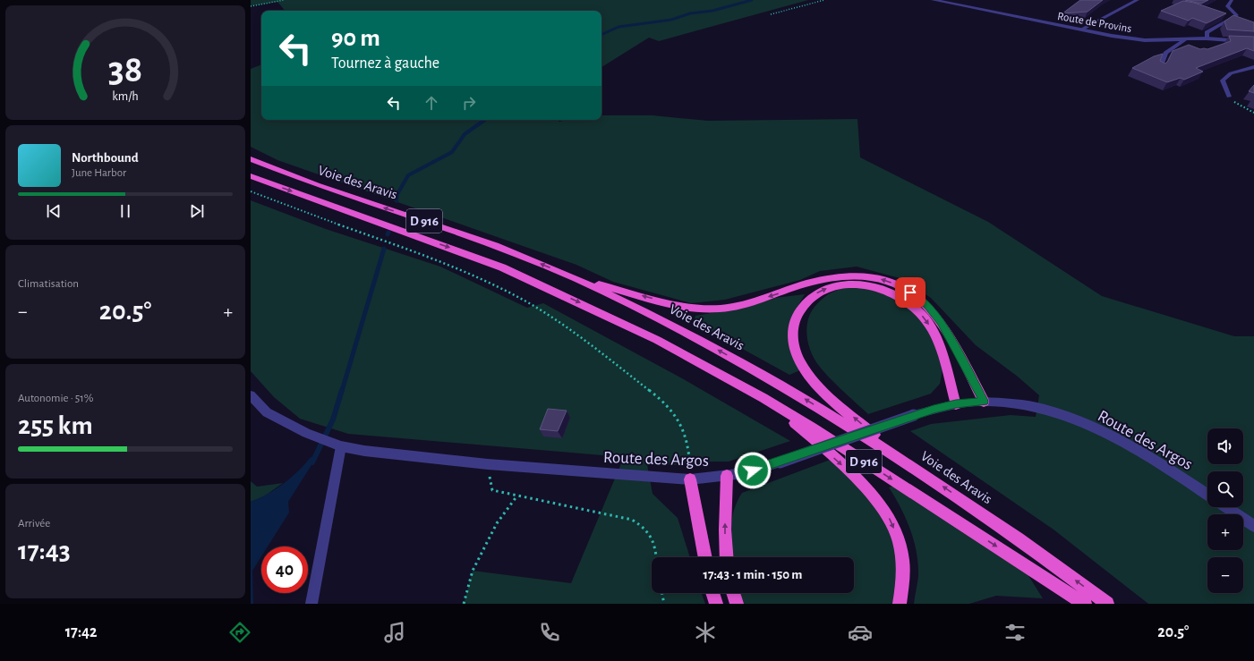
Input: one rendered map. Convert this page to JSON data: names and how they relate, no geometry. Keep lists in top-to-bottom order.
{
  "streets": {
    "highway": ["Voie des Aravis", "D 916"],
    "street": ["Route de Provins", "Route des Argos"]
  },
  "page": {
    "turn": ["90 m", "Tournez à gauche"],
    "song": ["Northbound", "June Harbor"],
    "tile": [
      "Climatisation",
      ["Autonomie · 51%", "255 km"],
      ["Arrivée", "17:43"]
    ],
    "heat": ["−", "20.5°", "+"],
    "map_buttons": ["+", "−"],
    "limit": "40",
    "trip": "17:43 · 1 min · 150 m",
    "tabs": ["17:42", "20.5°"],
    "gauge": ["38", "km/h"]
  }
}
